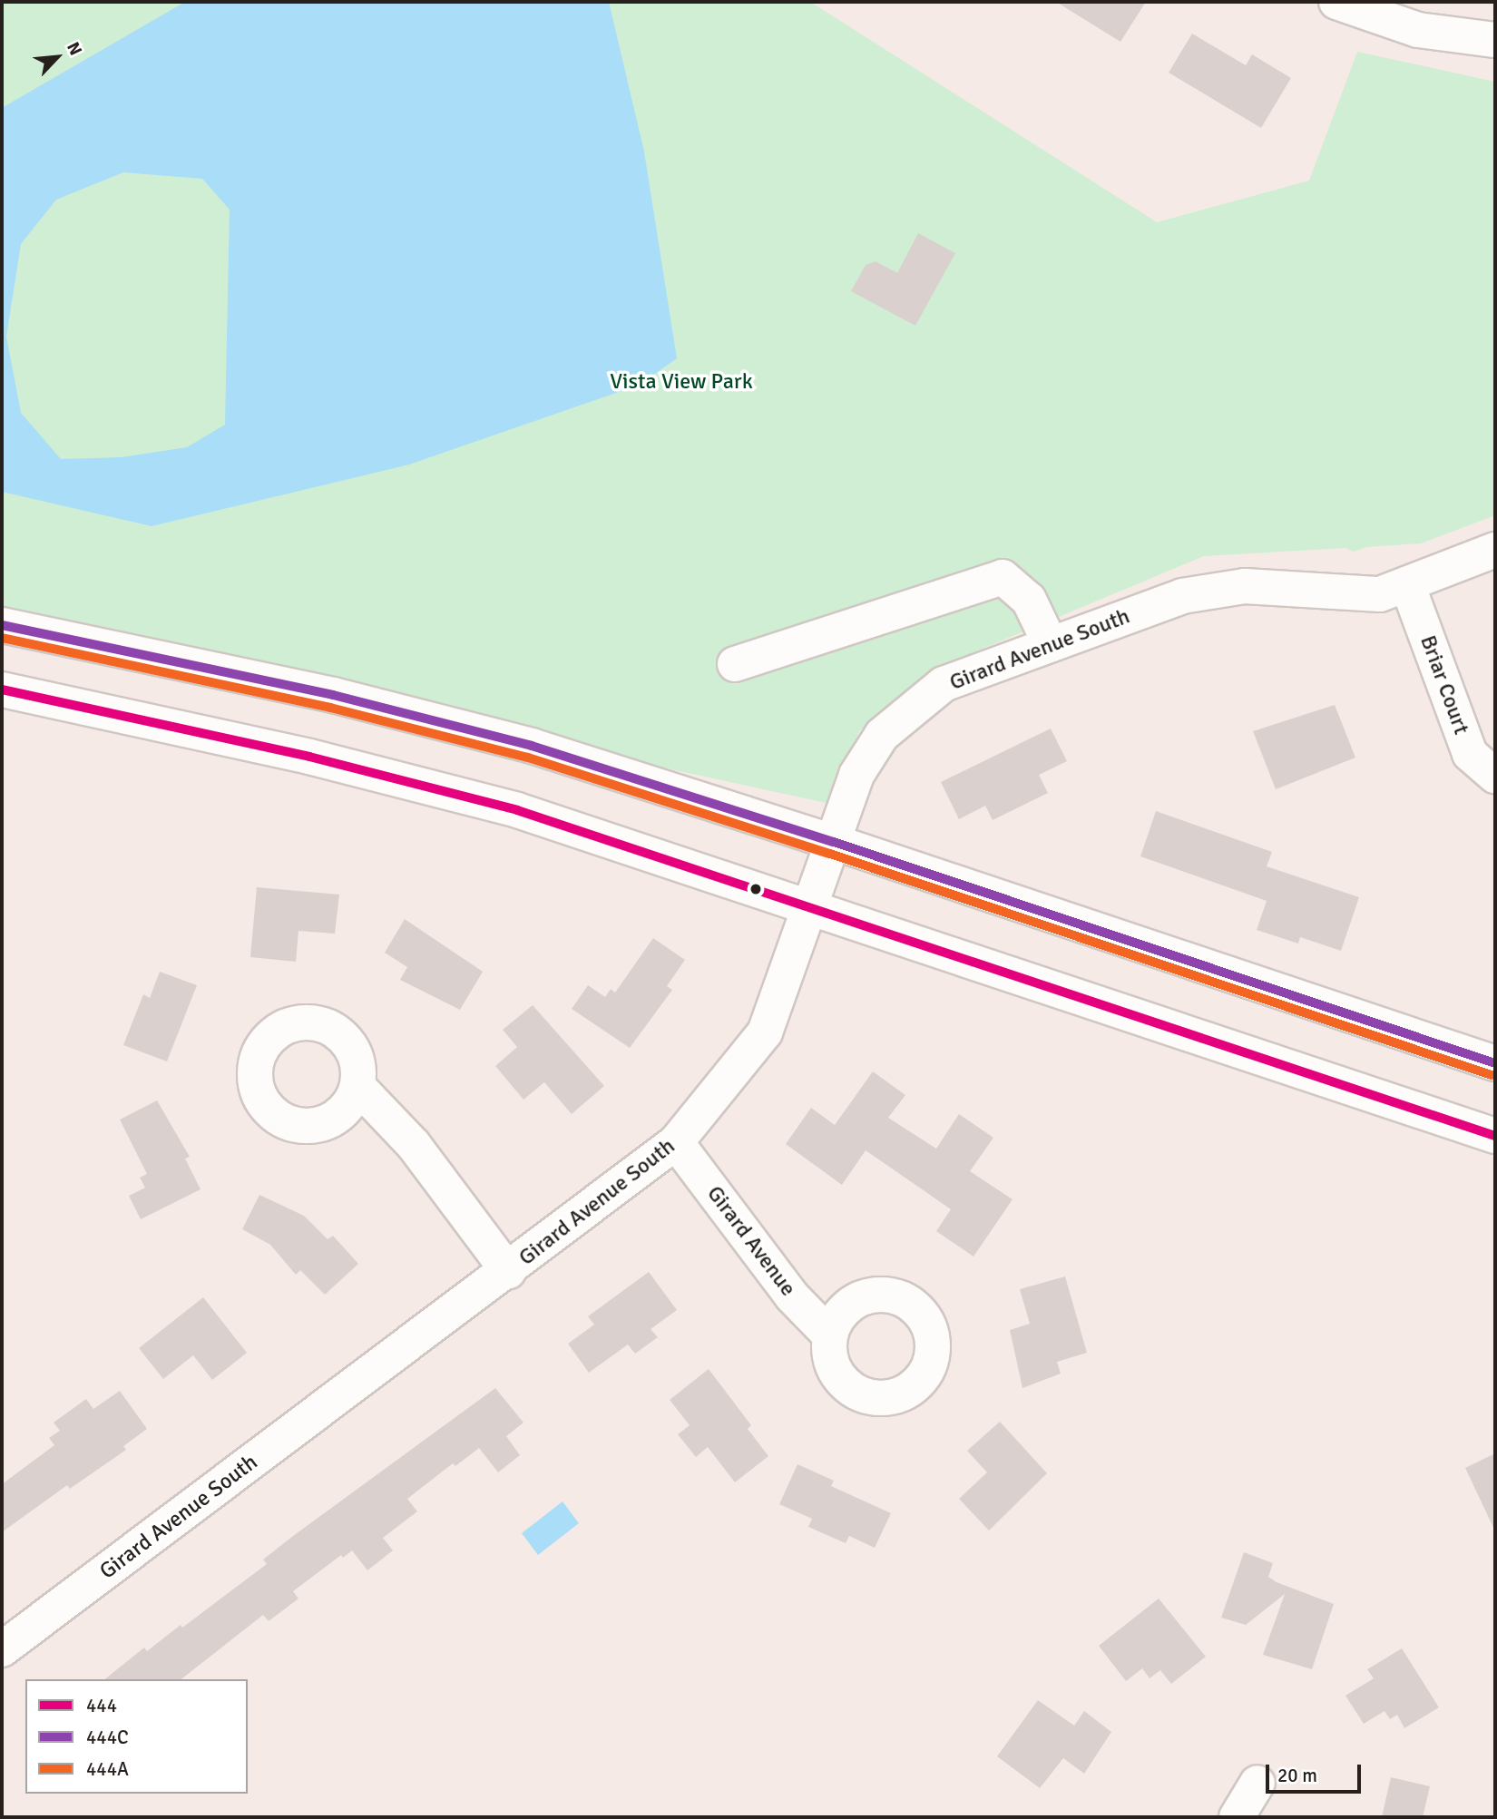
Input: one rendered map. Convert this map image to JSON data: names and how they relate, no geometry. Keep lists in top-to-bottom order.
{
  "streets": {
    "street": ["Girard Avenue South", "Briar Court", "Girard Avenue"]
  },
  "crossings": [
    ["Girard Avenue South", "Briar Court"],
    ["Girard Avenue South", "Girard Avenue"]
  ],
  "parks": ["Vista View Park"],
  "lines": ["transit line 444C", "transit line 444A", "transit line 444"],
  "legend": ["444", "444C", "444A"],
  "scale_bar": "20 m",
  "north": "top right"
}
